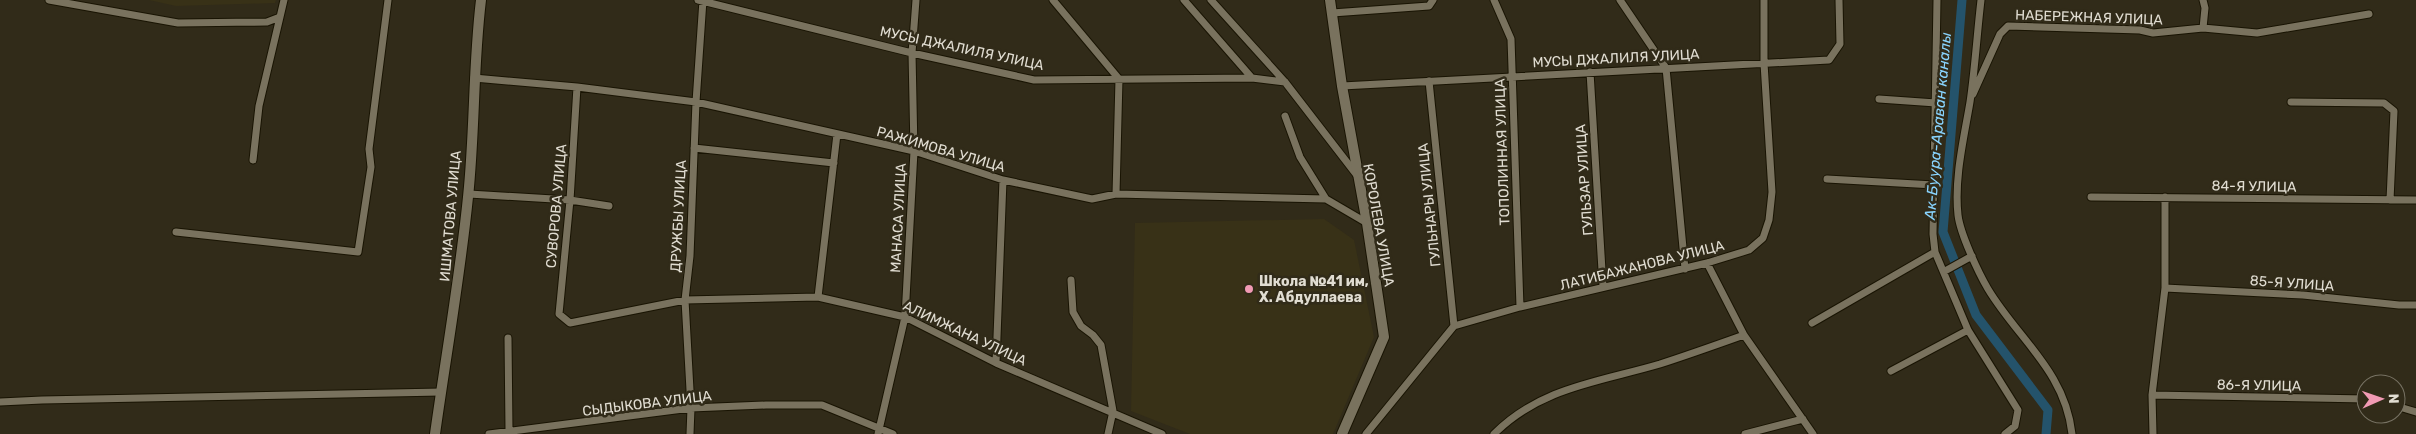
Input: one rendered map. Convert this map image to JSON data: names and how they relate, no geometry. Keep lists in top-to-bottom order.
{
  "streets": {
    "street": [
      "НАБЕРЕЖНАЯ УЛИЦА",
      "МУСЫ ДЖАЛИЛЯ УЛИЦА",
      "РАЖИМОВА УЛИЦА",
      "ТОПОЛИННАЯ УЛИЦА",
      "ГУЛЬЗАР УЛИЦА",
      "84-Я УЛИЦА",
      "ГУЛЬНАРЫ УЛИЦА",
      "СУВОРОВА УЛИЦА",
      "ИШМАТОВА УЛИЦА",
      "ДРУЖБЫ УЛИЦА",
      "МАНАСА УЛИЦА",
      "КОРОЛЕВА УЛИЦА",
      "ЛАТИБАЖАНОВА УЛИЦА",
      "85-Я УЛИЦА",
      "АЛИМЖАНА УЛИЦА",
      "86-Я УЛИЦА",
      "СЫДЫКОВА УЛИЦА"
    ]
  },
  "crossings": [
    ["МУСЫ ДЖАЛИЛЯ УЛИЦА", "ТОПОЛИННАЯ УЛИЦА"],
    ["МУСЫ ДЖАЛИЛЯ УЛИЦА", "ГУЛЬЗАР УЛИЦА"],
    ["МУСЫ ДЖАЛИЛЯ УЛИЦА", "ГУЛЬНАРЫ УЛИЦА"],
    ["МУСЫ ДЖАЛИЛЯ УЛИЦА", "ДРУЖБЫ УЛИЦА"],
    ["МУСЫ ДЖАЛИЛЯ УЛИЦА", "МАНАСА УЛИЦА"],
    ["МУСЫ ДЖАЛИЛЯ УЛИЦА", "КОРОЛЕВА УЛИЦА"],
    ["МУСЫ ДЖАЛИЛЯ УЛИЦА", "ЛАТИБАЖАНОВА УЛИЦА"],
    ["РАЖИМОВА УЛИЦА", "СУВОРОВА УЛИЦА"],
    ["РАЖИМОВА УЛИЦА", "ИШМАТОВА УЛИЦА"],
    ["РАЖИМОВА УЛИЦА", "ДРУЖБЫ УЛИЦА"],
    ["РАЖИМОВА УЛИЦА", "МАНАСА УЛИЦА"],
    ["ТОПОЛИННАЯ УЛИЦА", "ЛАТИБАЖАНОВА УЛИЦА"],
    ["ГУЛЬЗАР УЛИЦА", "ЛАТИБАЖАНОВА УЛИЦА"],
    ["ГУЛЬНАРЫ УЛИЦА", "ЛАТИБАЖАНОВА УЛИЦА"],
    ["СУВОРОВА УЛИЦА", "АЛИМЖАНА УЛИЦА"],
    ["ДРУЖБЫ УЛИЦА", "АЛИМЖАНА УЛИЦА"],
    ["ДРУЖБЫ УЛИЦА", "СЫДЫКОВА УЛИЦА"],
    ["МАНАСА УЛИЦА", "АЛИМЖАНА УЛИЦА"],
    ["МАНАСА УЛИЦА", "СЫДЫКОВА УЛИЦА"]
  ],
  "water": ["Ак-Буура-Араван каналы"],
  "places": ["Школа №41 им, Х. Абдуллаева"],
  "north": "right"
}
